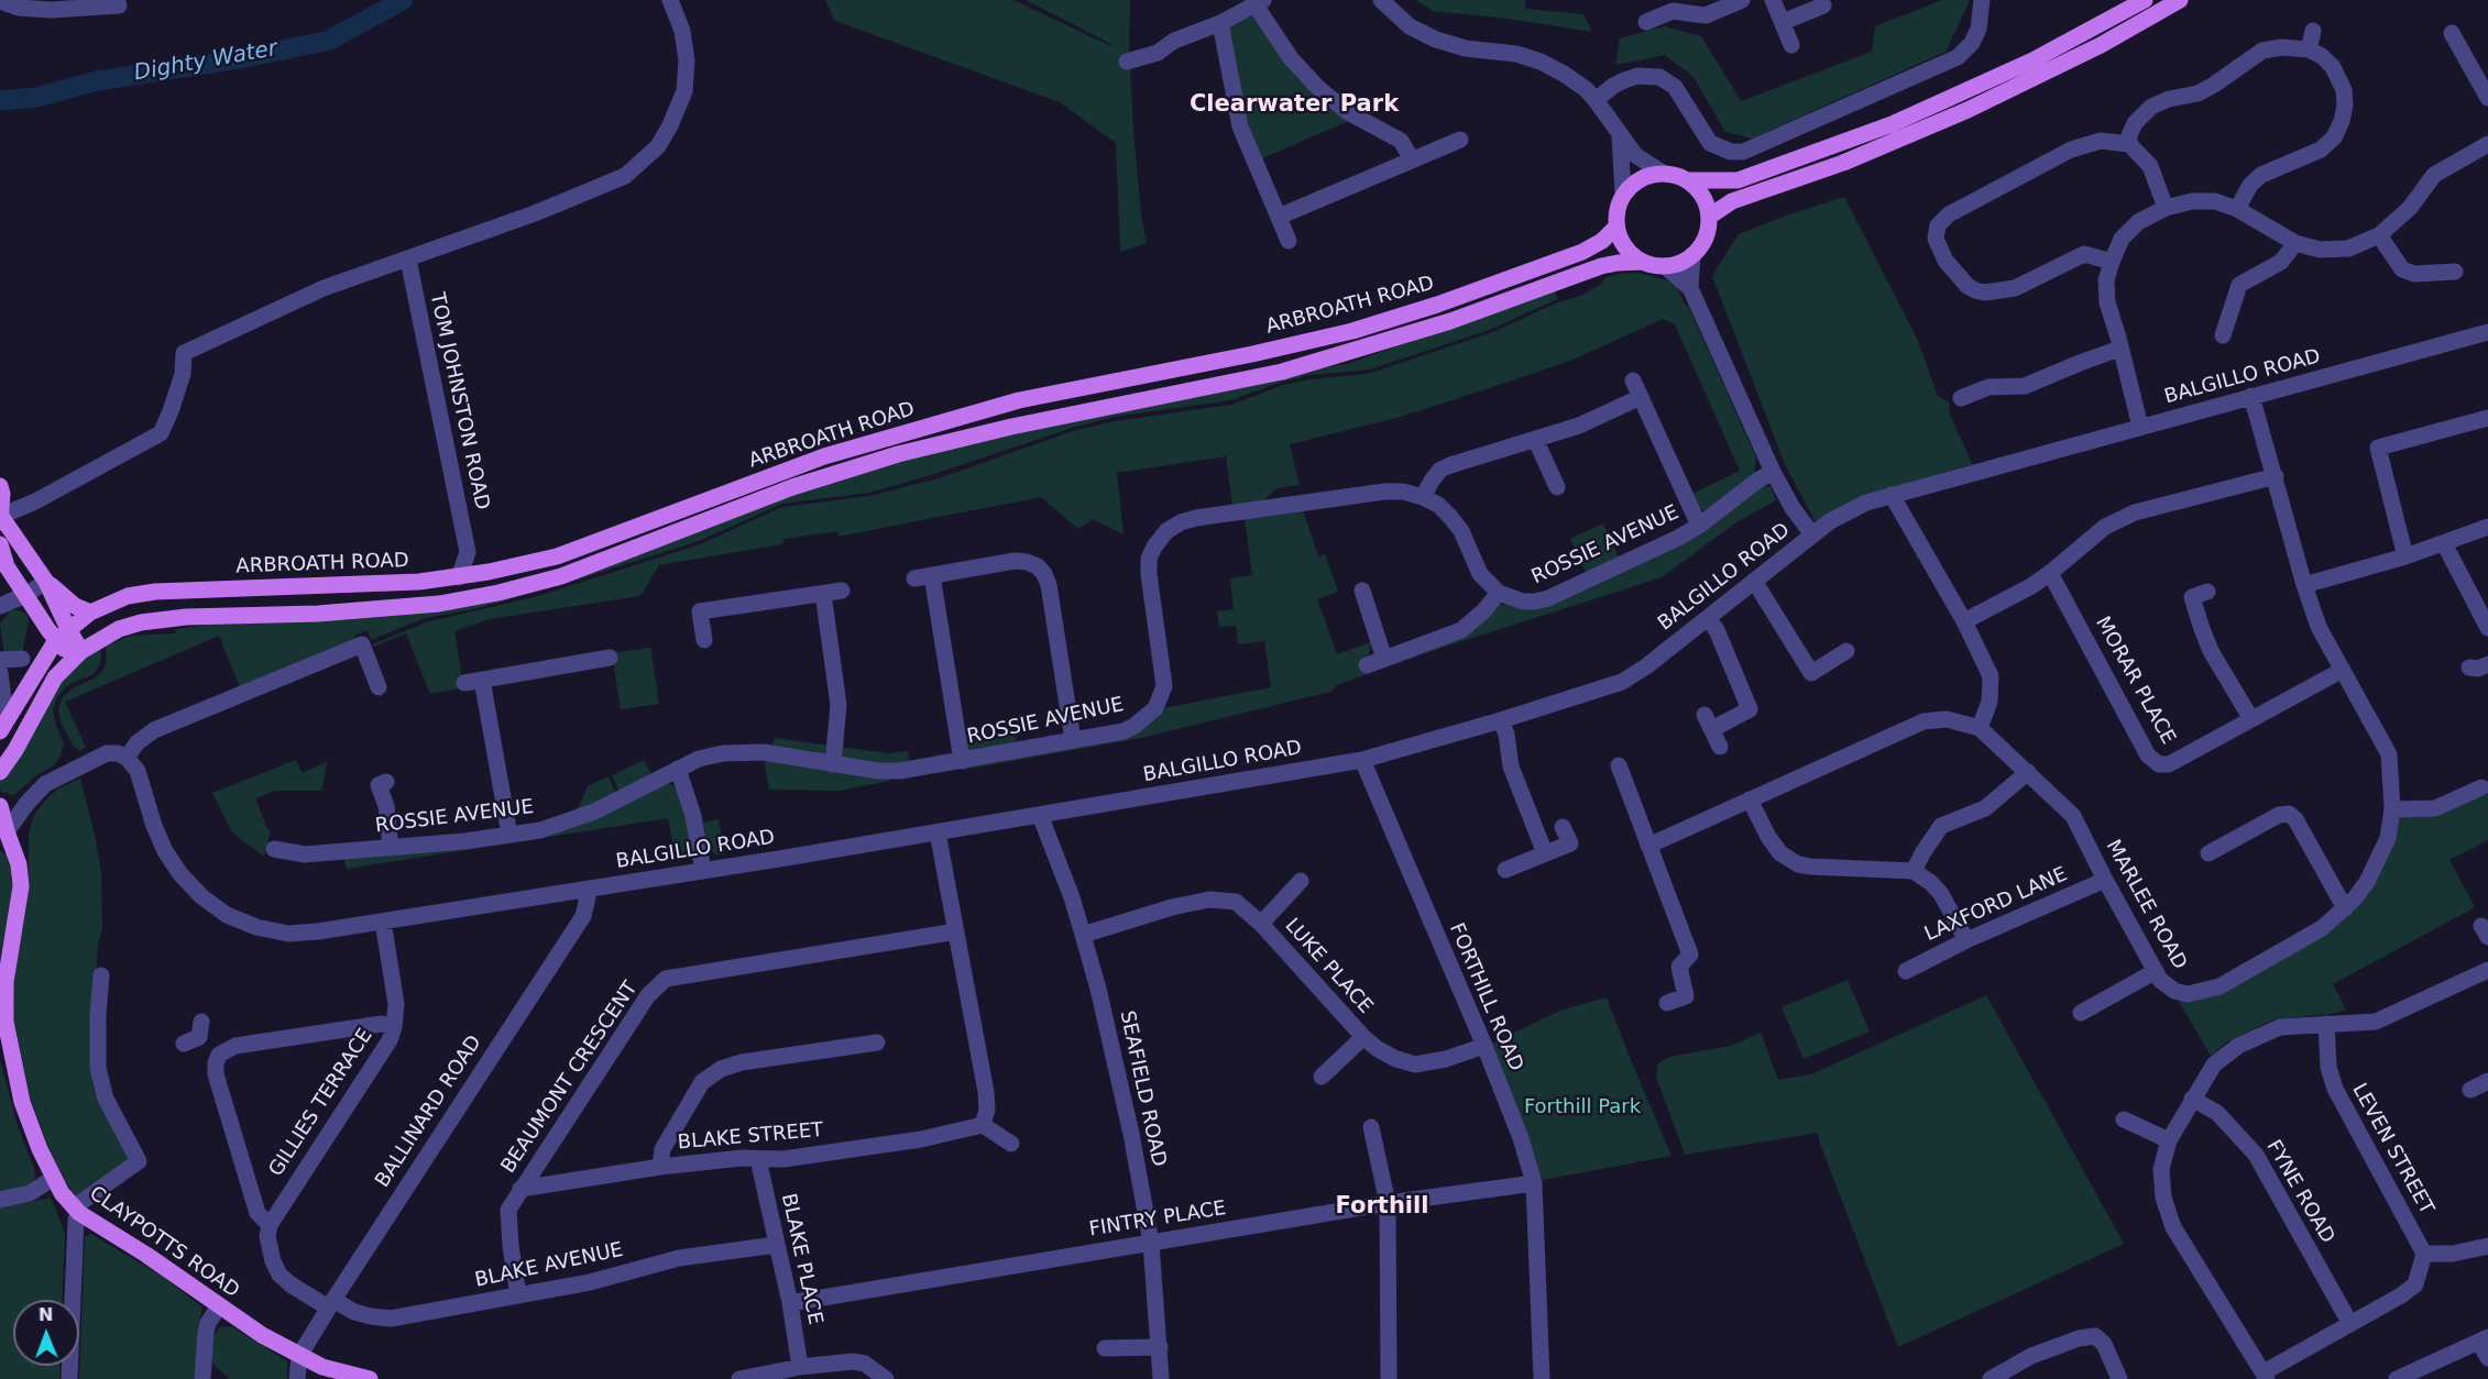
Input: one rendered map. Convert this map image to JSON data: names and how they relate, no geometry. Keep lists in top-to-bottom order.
{
  "streets": {
    "main road": ["ARBROATH ROAD", "CLAYPOTTS ROAD"],
    "street": [
      "BALGILLO ROAD",
      "TOM JOHNSTON ROAD",
      "ROSSIE AVENUE",
      "MORAR PLACE",
      "LAXFORD LANE",
      "MARLEE ROAD",
      "LUKE PLACE",
      "FORTHILL ROAD",
      "BEAUMONT CRESCENT",
      "SEAFIELD ROAD",
      "GILLIES TERRACE",
      "BALLINARD ROAD",
      "BLAKE STREET",
      "LEVEN STREET",
      "FYNE ROAD",
      "FINTRY PLACE",
      "BLAKE PLACE",
      "BLAKE AVENUE"
    ]
  },
  "crossings": [
    ["BALGILLO ROAD", "MARLEE ROAD"],
    ["BALGILLO ROAD", "FORTHILL ROAD"],
    ["BALGILLO ROAD", "SEAFIELD ROAD"],
    ["BALGILLO ROAD", "GILLIES TERRACE"],
    ["BALGILLO ROAD", "BALLINARD ROAD"],
    ["MORAR PLACE", "MARLEE ROAD"],
    ["LAXFORD LANE", "MARLEE ROAD"],
    ["LUKE PLACE", "FORTHILL ROAD"],
    ["LUKE PLACE", "SEAFIELD ROAD"],
    ["FORTHILL ROAD", "FINTRY PLACE"],
    ["BEAUMONT CRESCENT", "BLAKE STREET"],
    ["BEAUMONT CRESCENT", "BLAKE AVENUE"],
    ["SEAFIELD ROAD", "FINTRY PLACE"],
    ["GILLIES TERRACE", "BLAKE AVENUE"],
    ["BALLINARD ROAD", "CLAYPOTTS ROAD"],
    ["BALLINARD ROAD", "BLAKE AVENUE"],
    ["BLAKE STREET", "BLAKE PLACE"],
    ["FINTRY PLACE", "BLAKE PLACE"],
    ["BLAKE PLACE", "BLAKE AVENUE"]
  ],
  "districts": ["Clearwater Park", "Forthill"],
  "water": ["Dighty Water"],
  "parks": ["Forthill Park"],
  "north": "top"
}
